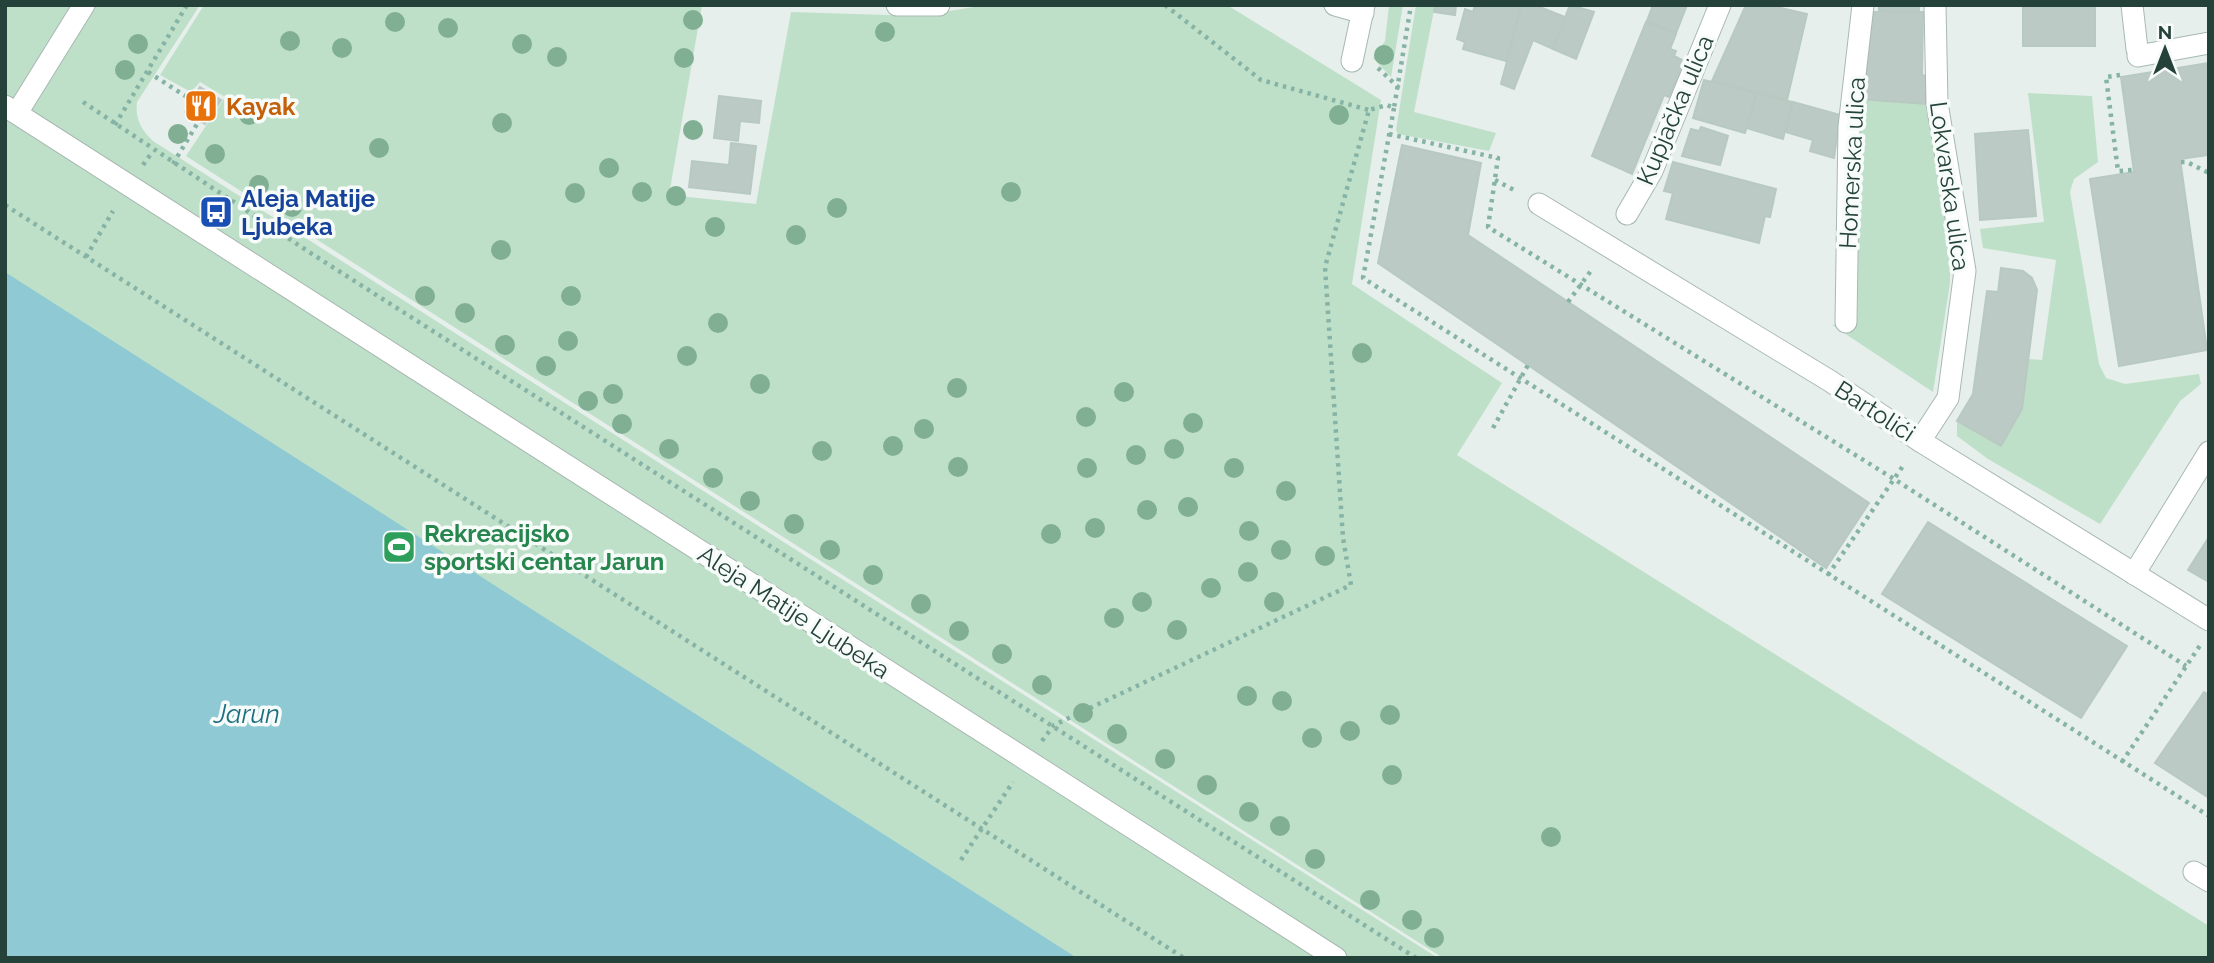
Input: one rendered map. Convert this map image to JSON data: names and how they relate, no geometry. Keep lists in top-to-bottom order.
{
  "streets": {
    "street": [
      "Kupjačka ulica",
      "Homerska ulica",
      "Lokvarska ulica",
      "Bartolići",
      "Aleja Matije Ljubeka"
    ]
  },
  "crossings": [
    ["Lokvarska ulica", "Bartolići"]
  ],
  "water": ["Jarun"],
  "places": {
    "restaurant": ["Kayak"],
    "bus stop": ["Aleja Matije Ljubeka"],
    "sports": ["Rekreacijsko sportski centar Jarun"]
  },
  "north": "top"
}
